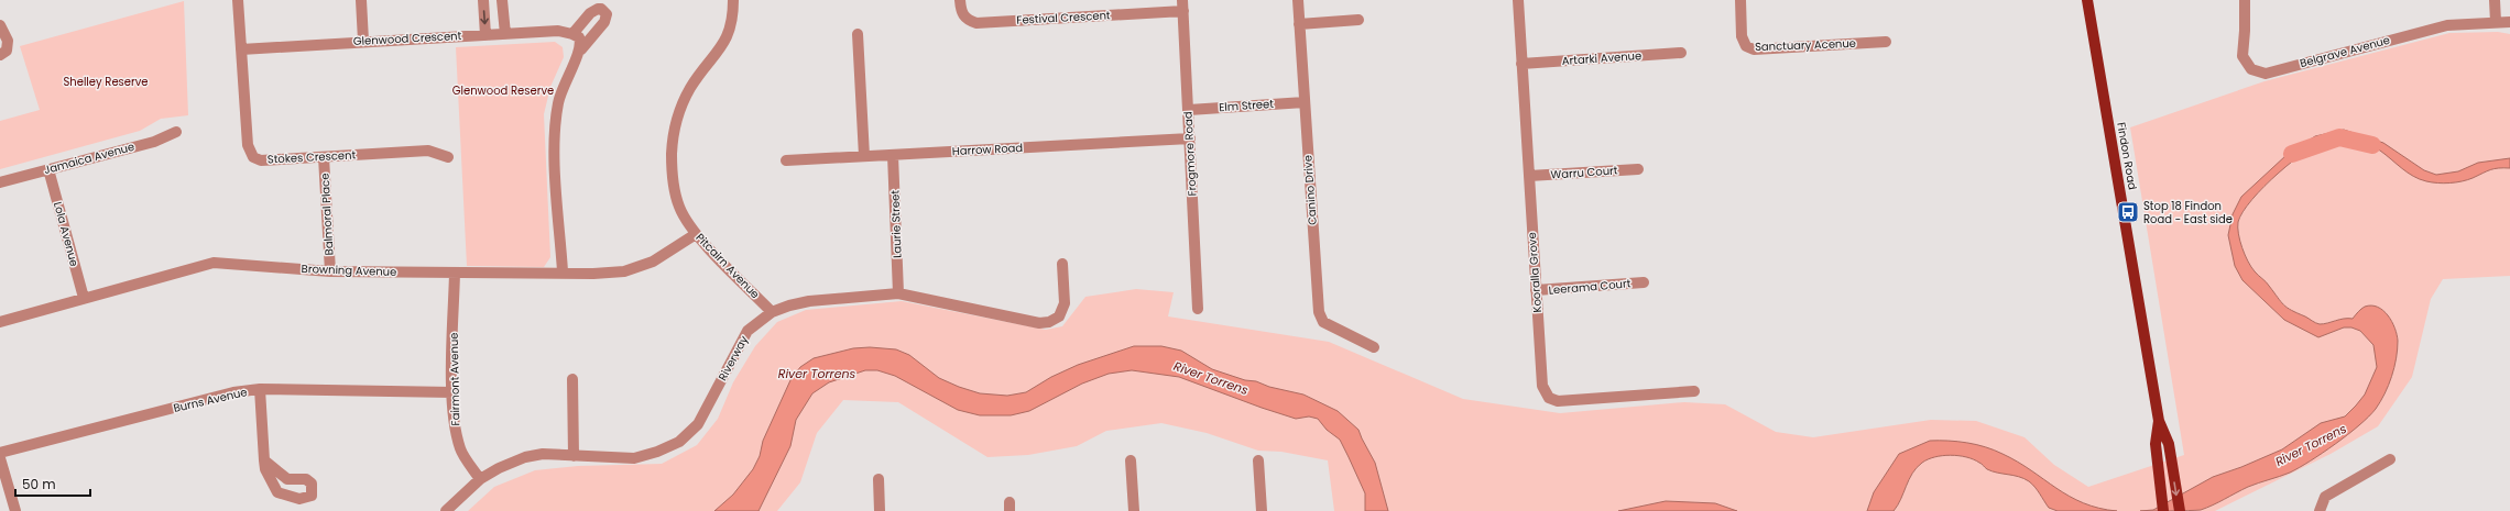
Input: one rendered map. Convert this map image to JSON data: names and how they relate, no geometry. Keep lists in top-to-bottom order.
{
  "streets": {
    "main road": ["Findon Road"],
    "street": [
      "Festival Crescent",
      "Glenwood Crescent",
      "Sanctuary Acenue",
      "Belgrave Avenue",
      "Artarki Avenue",
      "Elm Street",
      "Harrow Road",
      "Frogmore Road",
      "Stokes Crescent",
      "Jamaica Avenue",
      "Warru Court",
      "Canino Drive",
      "Balmoral Place",
      "Laurie Street",
      "Lola Avenue",
      "Pitcairn Avenue",
      "Browning Avenue",
      "Kooralla Grove",
      "Leerama Court",
      "Riverway",
      "Fairmont Avenue",
      "Burns Avenue"
    ]
  },
  "crossings": [
    ["Festival Crescent", "Frogmore Road"],
    ["Glenwood Crescent", "Stokes Crescent"],
    ["Artarki Avenue", "Kooralla Grove"],
    ["Elm Street", "Frogmore Road"],
    ["Elm Street", "Canino Drive"],
    ["Harrow Road", "Frogmore Road"],
    ["Harrow Road", "Laurie Street"],
    ["Stokes Crescent", "Balmoral Place"],
    ["Jamaica Avenue", "Lola Avenue"],
    ["Warru Court", "Kooralla Grove"],
    ["Balmoral Place", "Browning Avenue"],
    ["Laurie Street", "Riverway"],
    ["Lola Avenue", "Browning Avenue"],
    ["Pitcairn Avenue", "Browning Avenue"],
    ["Pitcairn Avenue", "Riverway"],
    ["Browning Avenue", "Fairmont Avenue"],
    ["Kooralla Grove", "Leerama Court"],
    ["Riverway", "Fairmont Avenue"],
    ["Fairmont Avenue", "Burns Avenue"]
  ],
  "water": ["River Torrens"],
  "parks": ["Shelley Reserve", "Glenwood Reserve"],
  "places": {
    "bus stop": ["Stop 18 Findon Road - East side"]
  },
  "scale_bar": "50 m"
}
